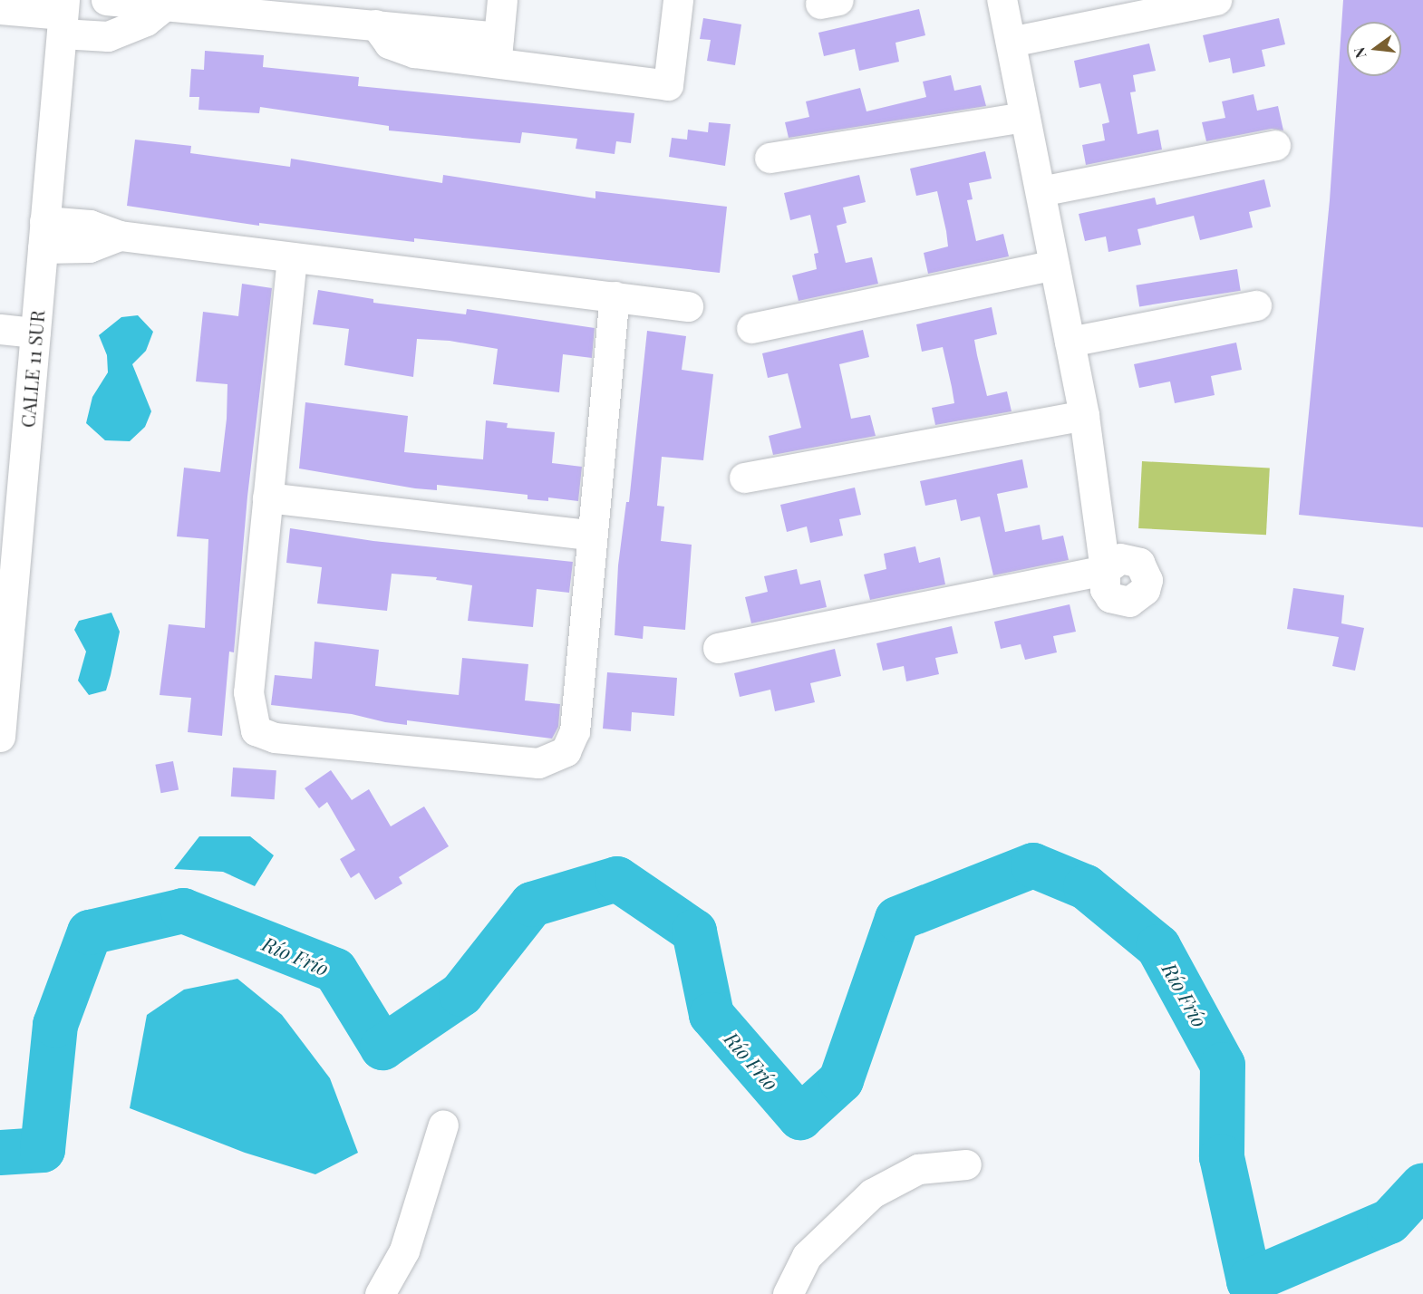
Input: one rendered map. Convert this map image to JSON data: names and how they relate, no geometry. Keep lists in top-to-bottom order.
{
  "streets": {
    "street": ["CALLE 11 SUR"]
  },
  "water": ["Río Frío"],
  "north": "left"
}
